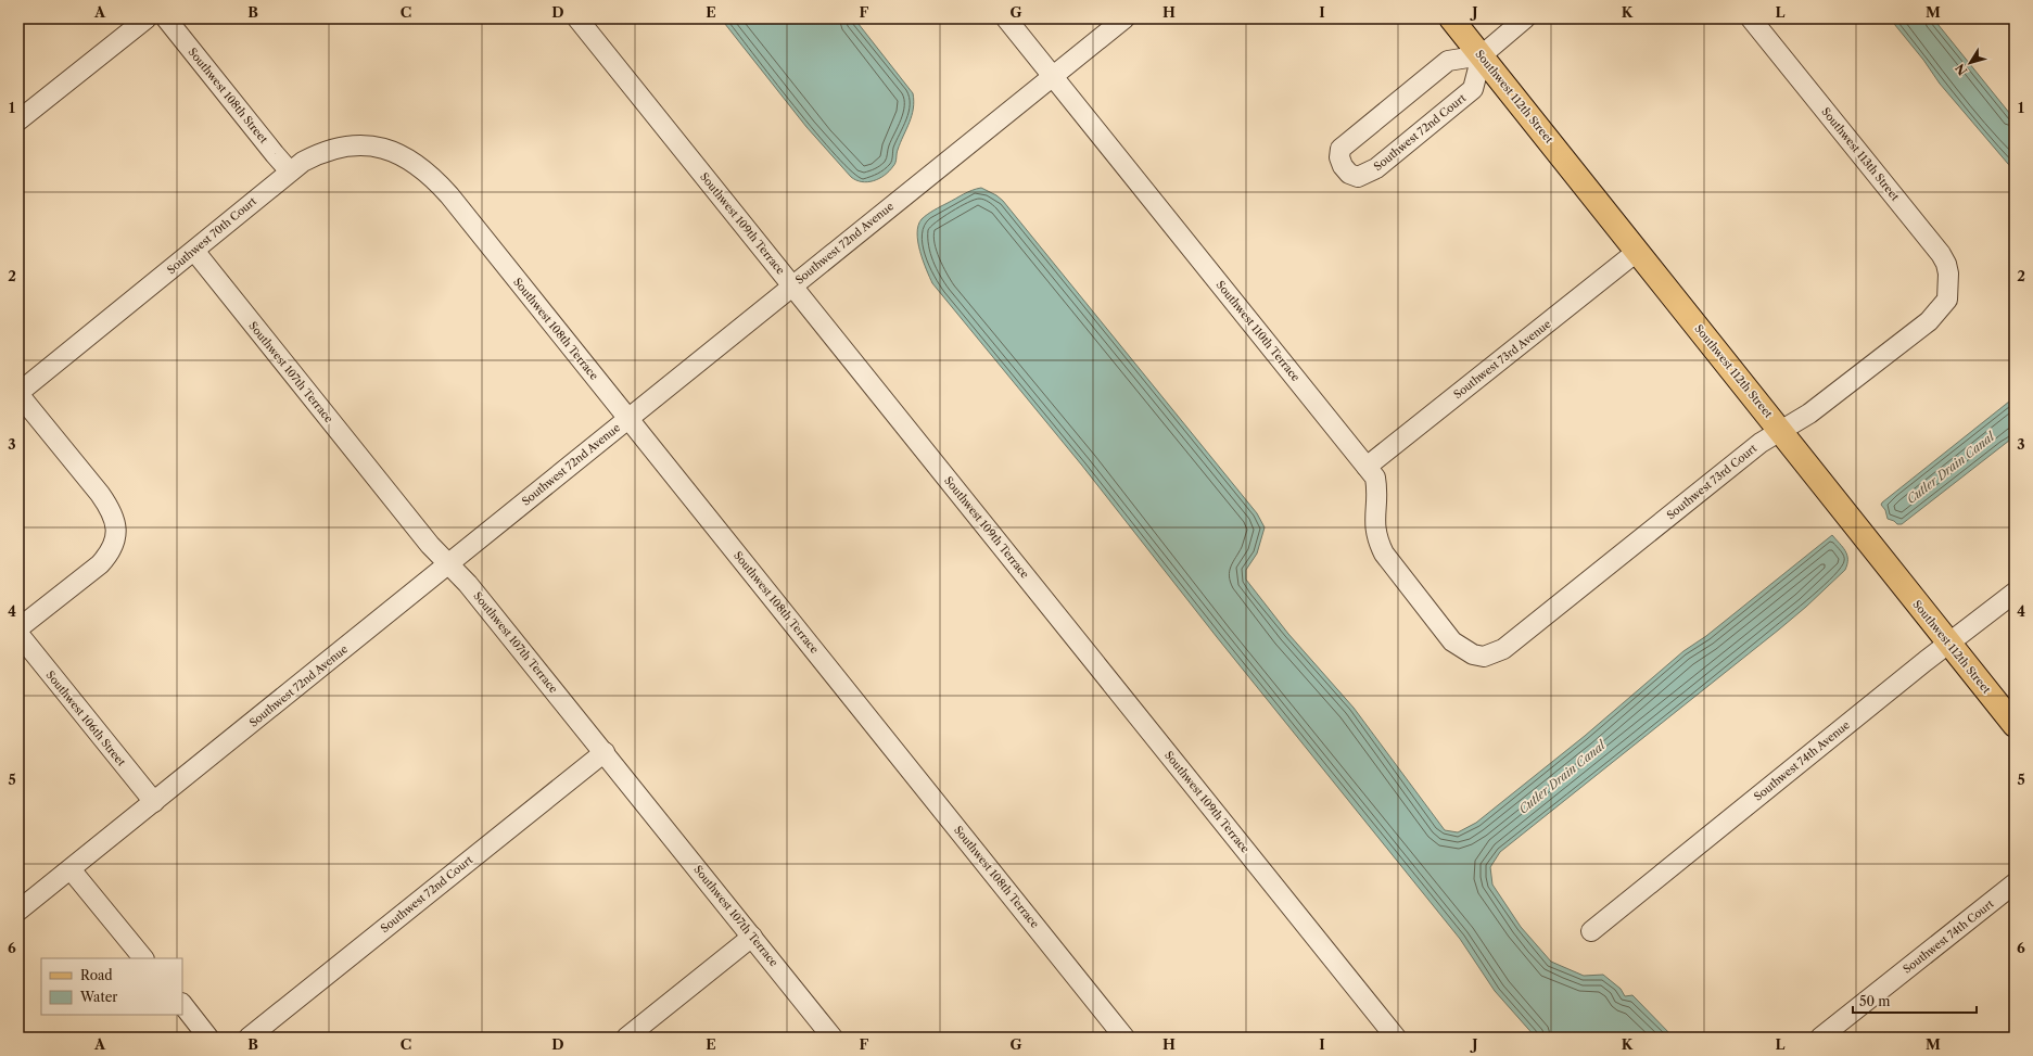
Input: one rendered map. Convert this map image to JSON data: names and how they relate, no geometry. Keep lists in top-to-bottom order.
{
  "streets": {
    "main road": ["Southwest 112th Street"],
    "street": [
      "Southwest 108th Street",
      "Southwest 72nd Court",
      "Southwest 113th Street",
      "Southwest 109th Terrace",
      "Southwest 70th Court",
      "Southwest 72nd Avenue",
      "Southwest 108th Terrace",
      "Southwest 110th Terrace",
      "Southwest 73rd Avenue",
      "Southwest 107th Terrace",
      "Southwest 73rd Court",
      "Southwest 106th Street",
      "Southwest 74th Avenue",
      "Southwest 74th Court"
    ]
  },
  "crossings": [
    ["Southwest 108th Street", "Southwest 70th Court"],
    ["Southwest 112th Street", "Southwest 72nd Court"],
    ["Southwest 112th Street", "Southwest 73rd Avenue"],
    ["Southwest 112th Street", "Southwest 73rd Court"],
    ["Southwest 112th Street", "Southwest 74th Avenue"],
    ["Southwest 72nd Court", "Southwest 107th Terrace"],
    ["Southwest 113th Street", "Southwest 73rd Court"],
    ["Southwest 109th Terrace", "Southwest 72nd Avenue"],
    ["Southwest 70th Court", "Southwest 108th Terrace"],
    ["Southwest 70th Court", "Southwest 107th Terrace"],
    ["Southwest 72nd Avenue", "Southwest 108th Terrace"],
    ["Southwest 72nd Avenue", "Southwest 110th Terrace"],
    ["Southwest 72nd Avenue", "Southwest 107th Terrace"],
    ["Southwest 72nd Avenue", "Southwest 106th Street"],
    ["Southwest 110th Terrace", "Southwest 73rd Avenue"],
    ["Southwest 110th Terrace", "Southwest 73rd Court"]
  ],
  "water": ["Cutler Drain Canal"],
  "legend": ["Road", "Water"],
  "scale_bar": "50 m",
  "north": "bottom left",
  "grid": {
    "columns": [
      "A",
      "B",
      "C",
      "D",
      "E",
      "F",
      "G",
      "H",
      "I",
      "J",
      "K",
      "L",
      "M"
    ],
    "rows": [
      "1",
      "2",
      "3",
      "4",
      "5",
      "6"
    ]
  }
}
